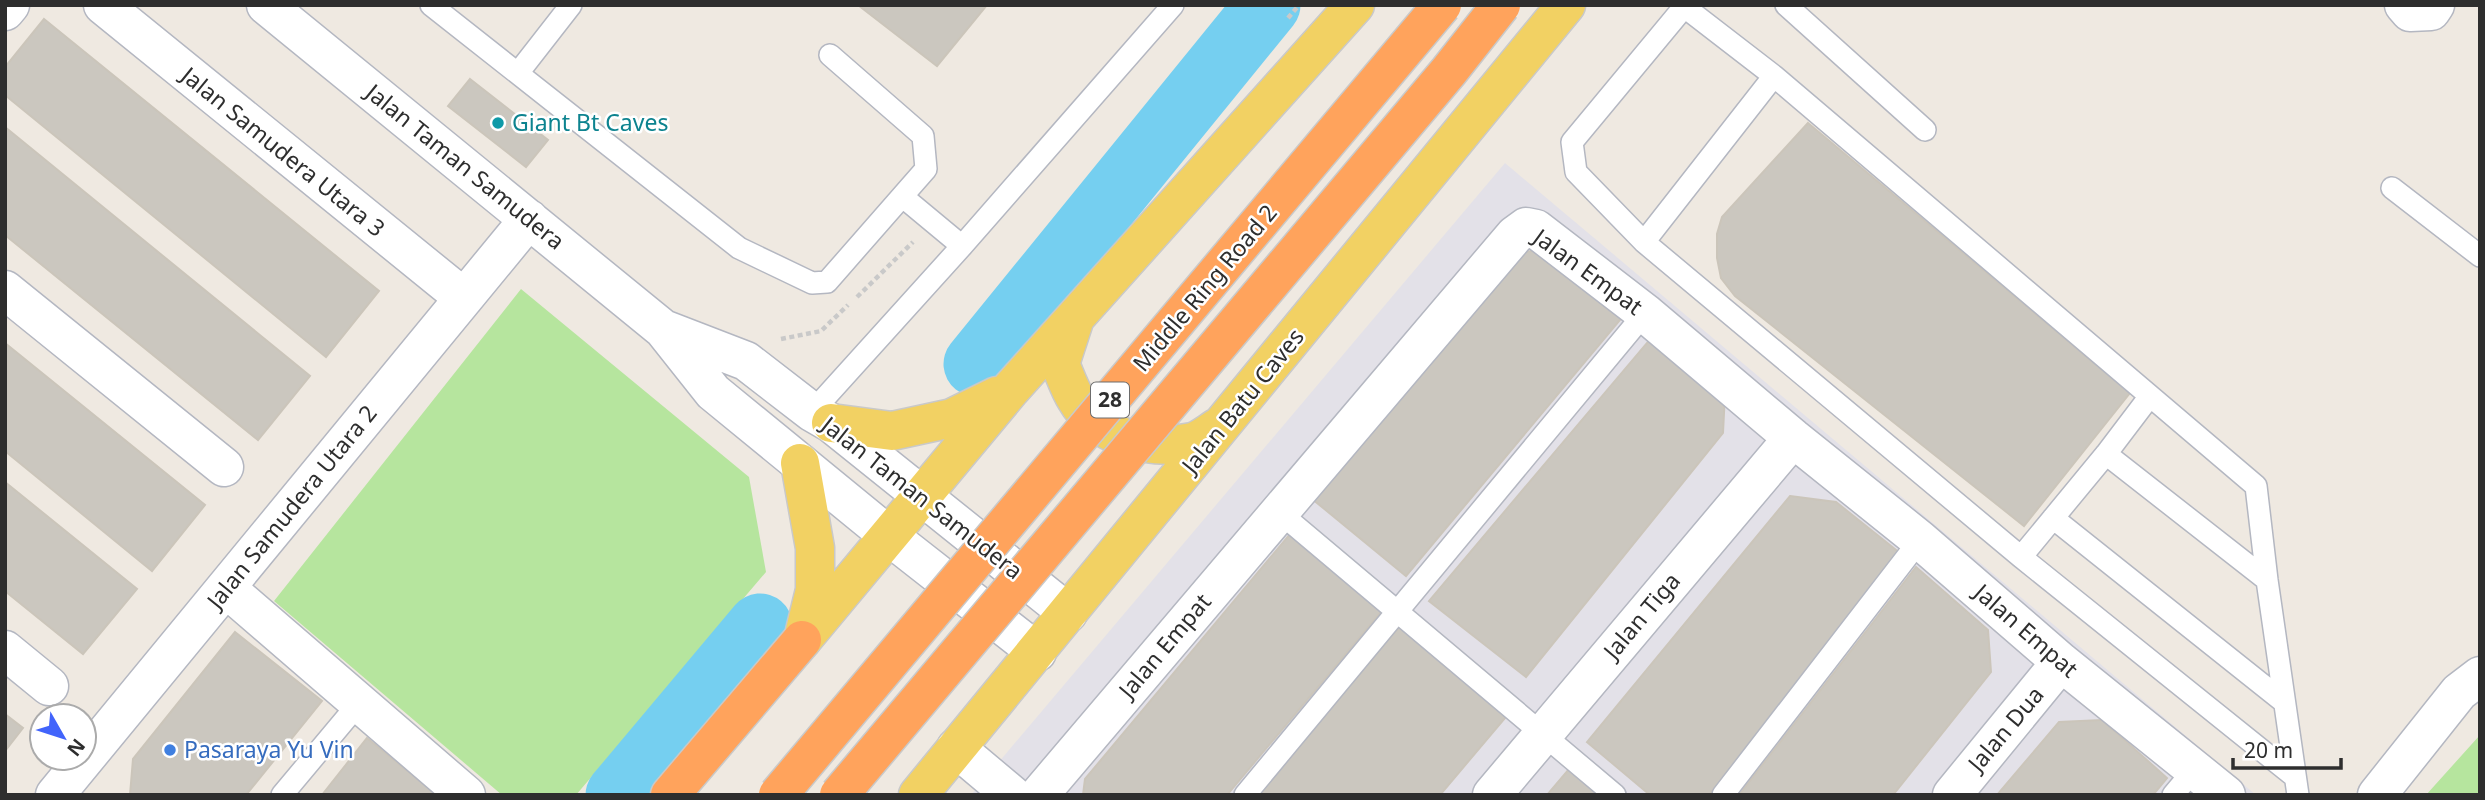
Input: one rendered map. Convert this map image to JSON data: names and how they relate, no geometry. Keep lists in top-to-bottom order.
{
  "streets": {
    "highway": ["Middle Ring Road 2", "28"],
    "main road": ["Jalan Batu Caves"],
    "street": [
      "Jalan Samudera Utara 3",
      "Jalan Taman Samudera",
      "Jalan Empat",
      "Jalan Samudera Utara 2",
      "Jalan Tiga",
      "Jalan Dua"
    ]
  },
  "crossings": [
    ["Jalan Samudera Utara 3", "Jalan Samudera Utara 2"],
    ["Jalan Taman Samudera", "Jalan Batu Caves"],
    ["Jalan Taman Samudera", "Jalan Samudera Utara 2"],
    ["Jalan Empat", "Jalan Tiga"],
    ["Jalan Empat", "Jalan Dua"]
  ],
  "places": ["Giant Bt Caves", "Pasaraya Yu Vin"],
  "scale_bar": "20 m",
  "north": "bottom right"
}
